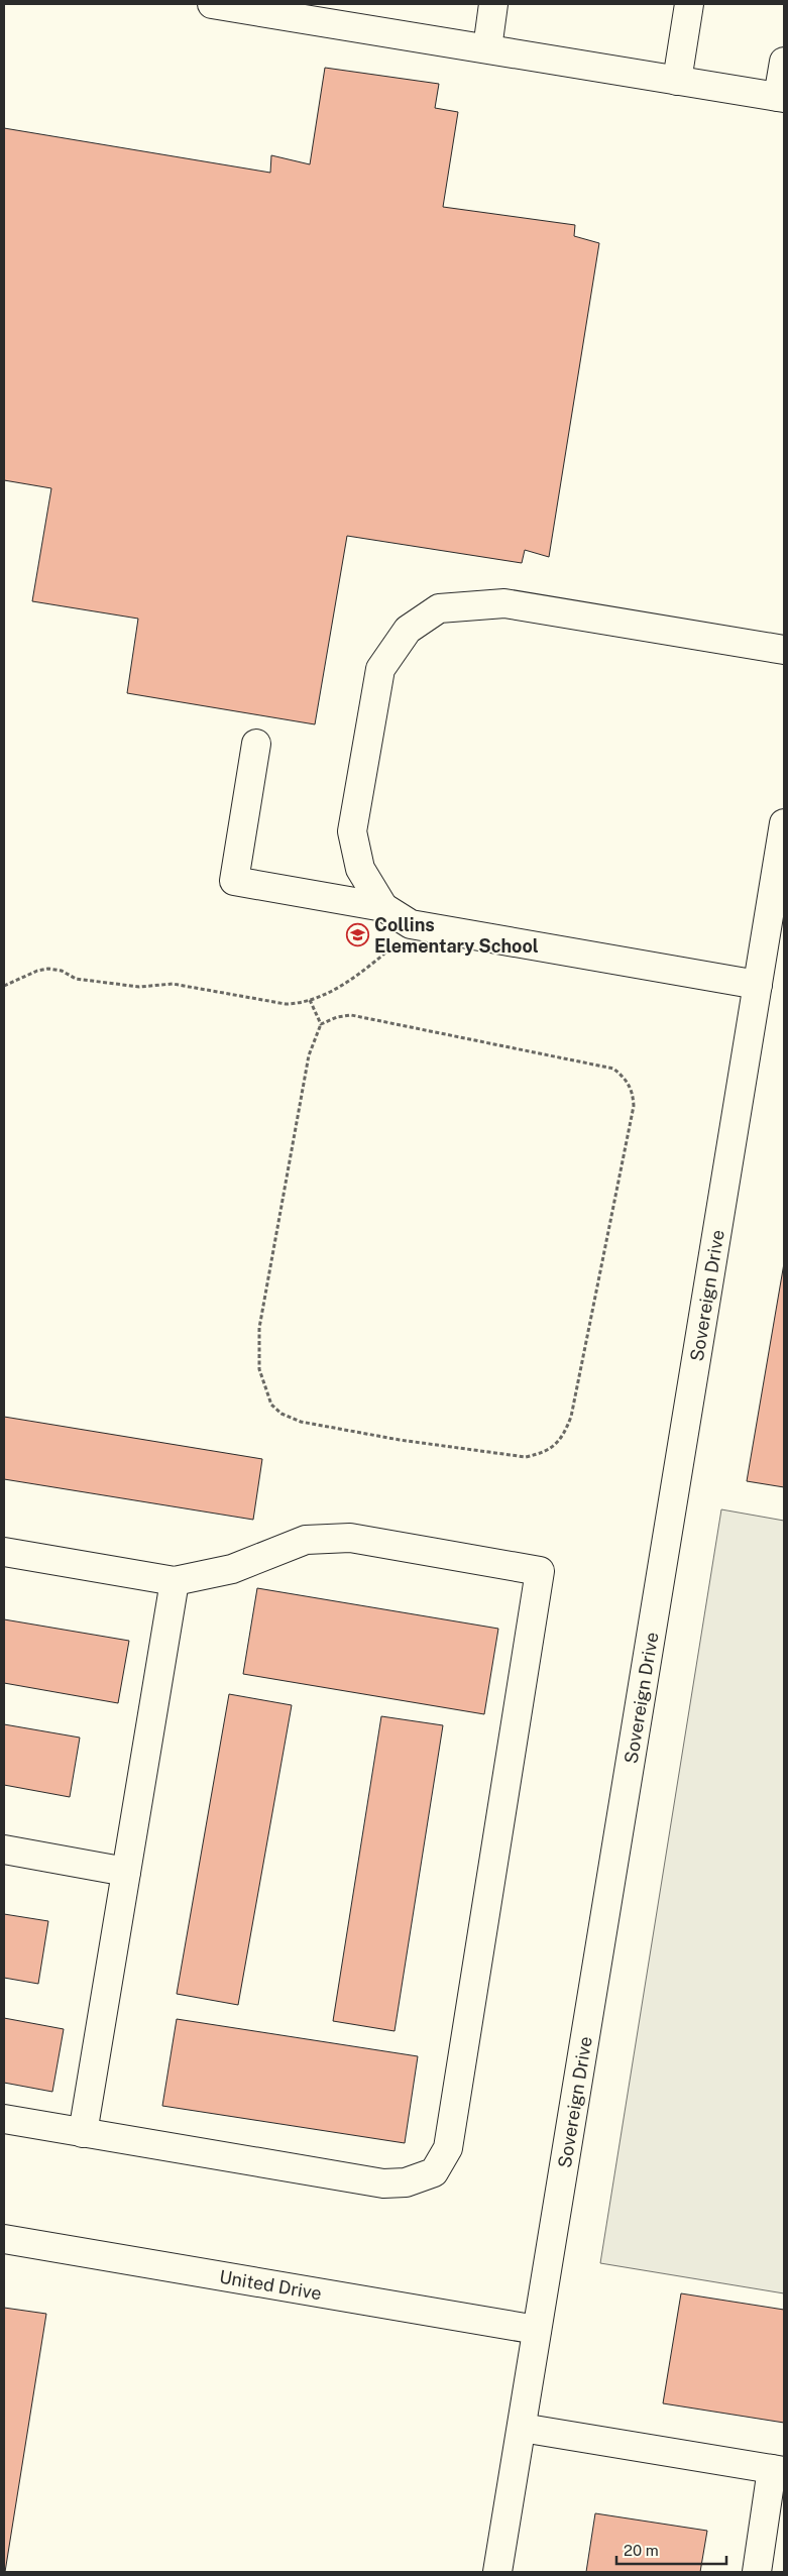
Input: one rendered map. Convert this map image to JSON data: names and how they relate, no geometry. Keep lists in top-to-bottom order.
{
  "streets": {
    "street": ["Sovereign Drive", "United Drive"]
  },
  "crossings": [
    ["Sovereign Drive", "United Drive"]
  ],
  "places": {
    "school or university": ["Collins Elementary School"]
  },
  "scale_bar": "20 m"
}
